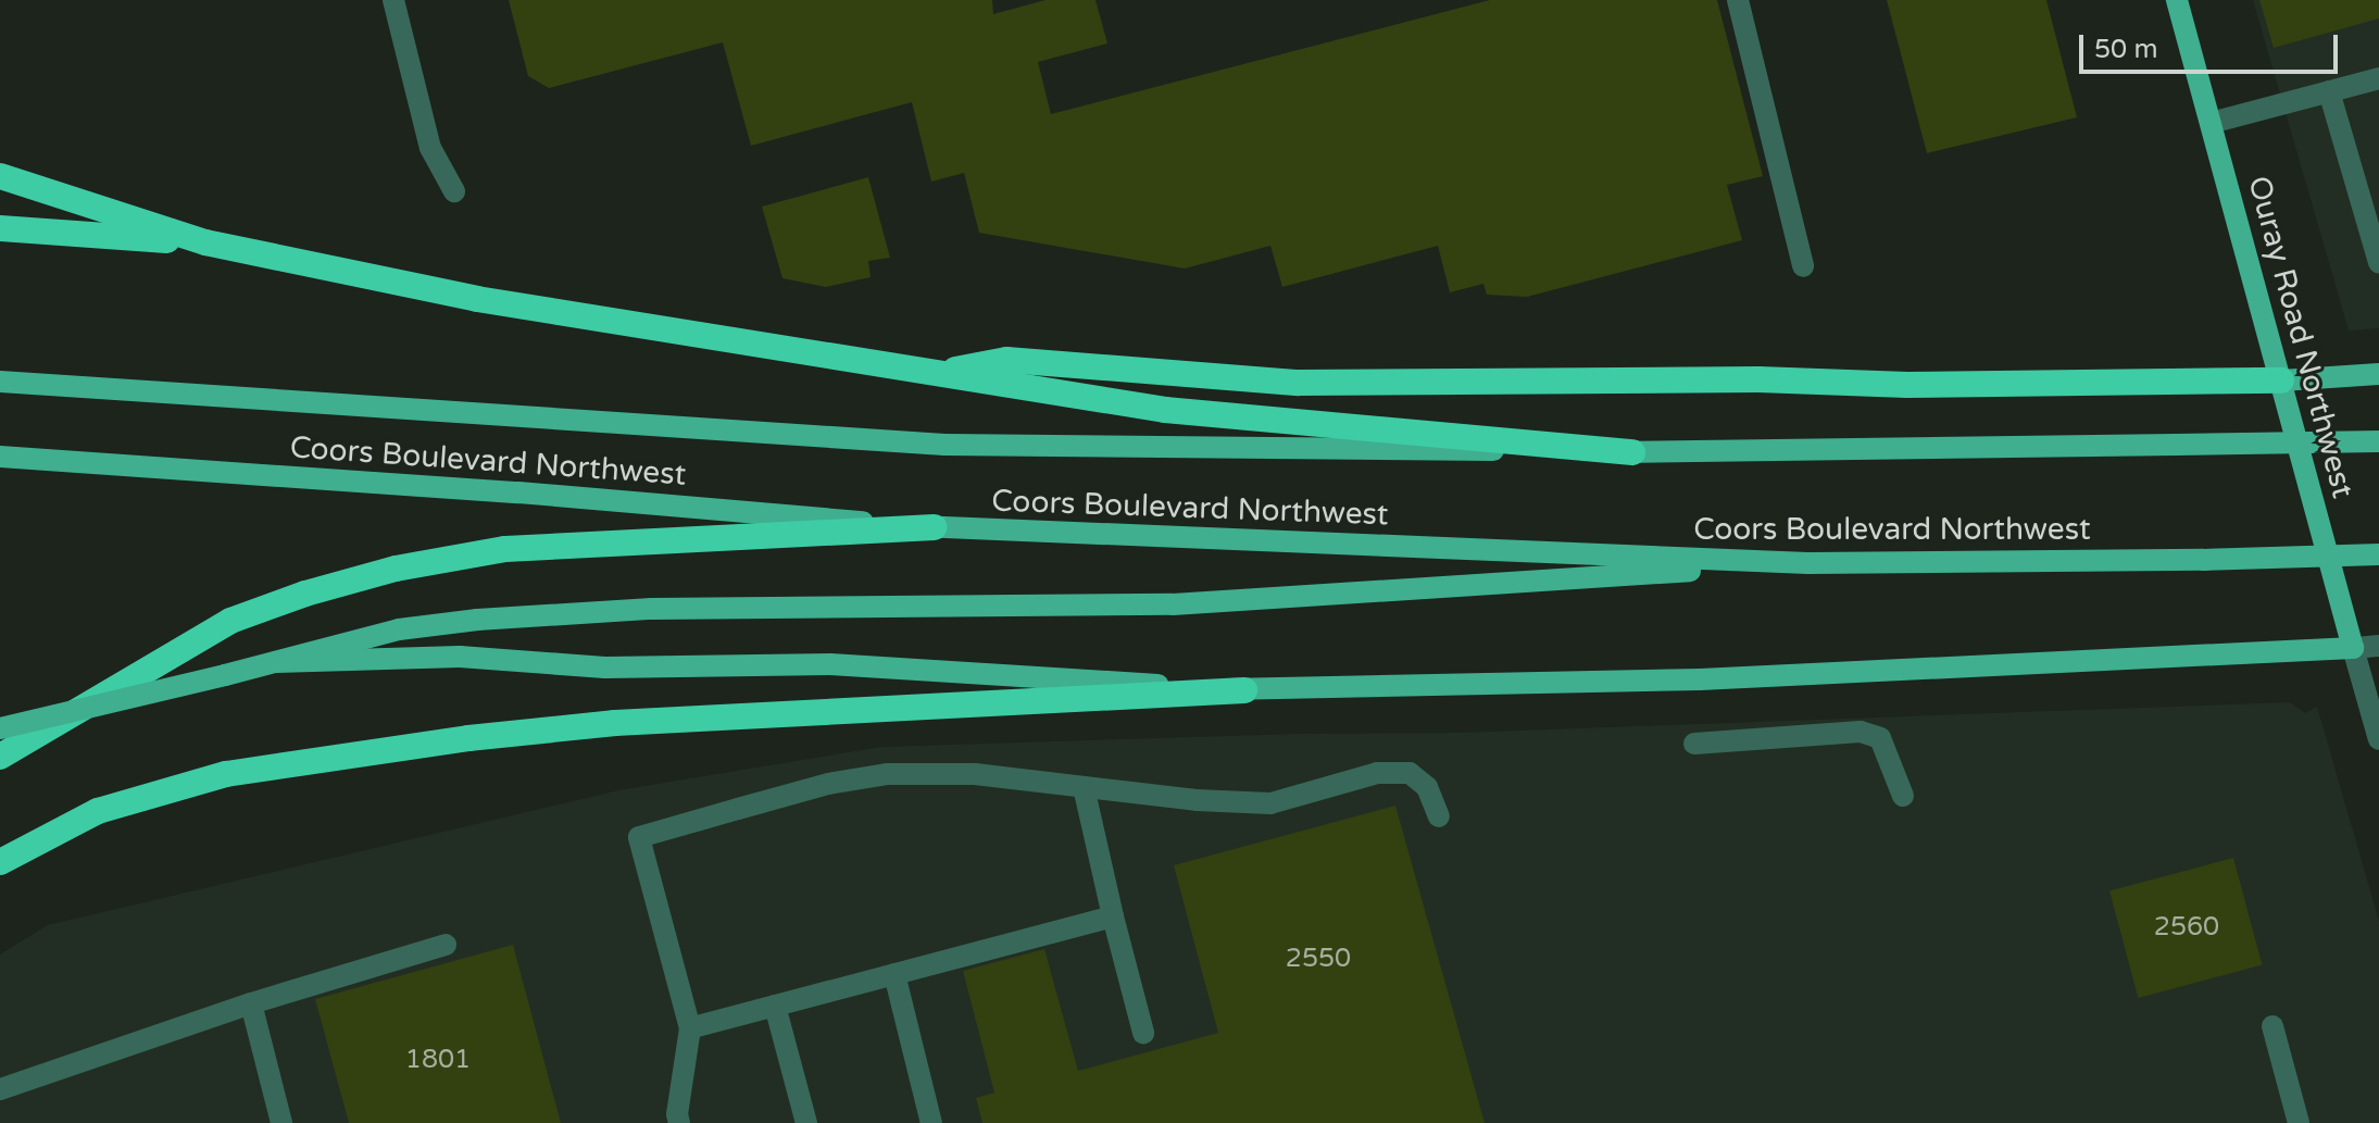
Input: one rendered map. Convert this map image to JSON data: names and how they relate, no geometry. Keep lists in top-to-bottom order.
{
  "streets": {
    "main road": ["Ouray Road Northwest", "Coors Boulevard Northwest"]
  },
  "house_numbers": ["2560", "2550", "1801"],
  "scale_bar": "50 m"
}
